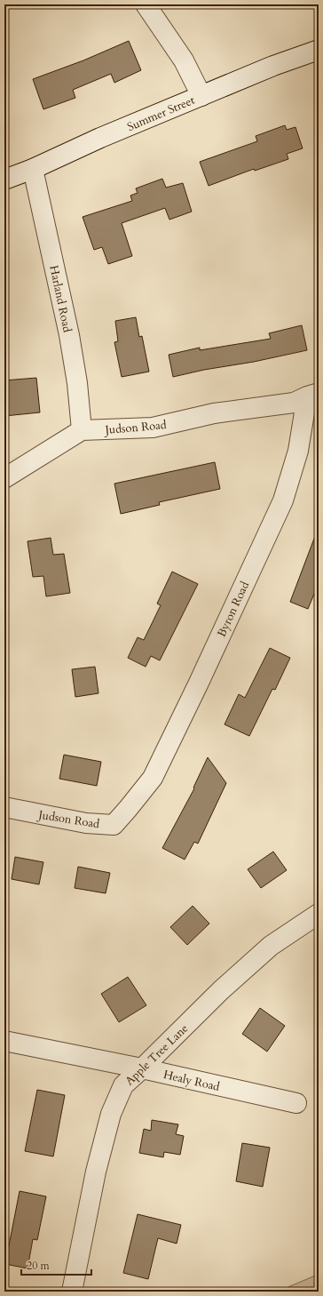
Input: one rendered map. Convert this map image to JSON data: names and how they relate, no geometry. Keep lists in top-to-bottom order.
{
  "streets": {
    "street": [
      "Summer Street",
      "Harland Road",
      "Judson Road",
      "Byron Road",
      "Apple Tree Lane",
      "Healy Road"
    ]
  },
  "crossings": [
    ["Summer Street", "Harland Road"],
    ["Harland Road", "Judson Road"],
    ["Judson Road", "Byron Road"],
    ["Apple Tree Lane", "Healy Road"]
  ],
  "scale_bar": "20 m"
}
